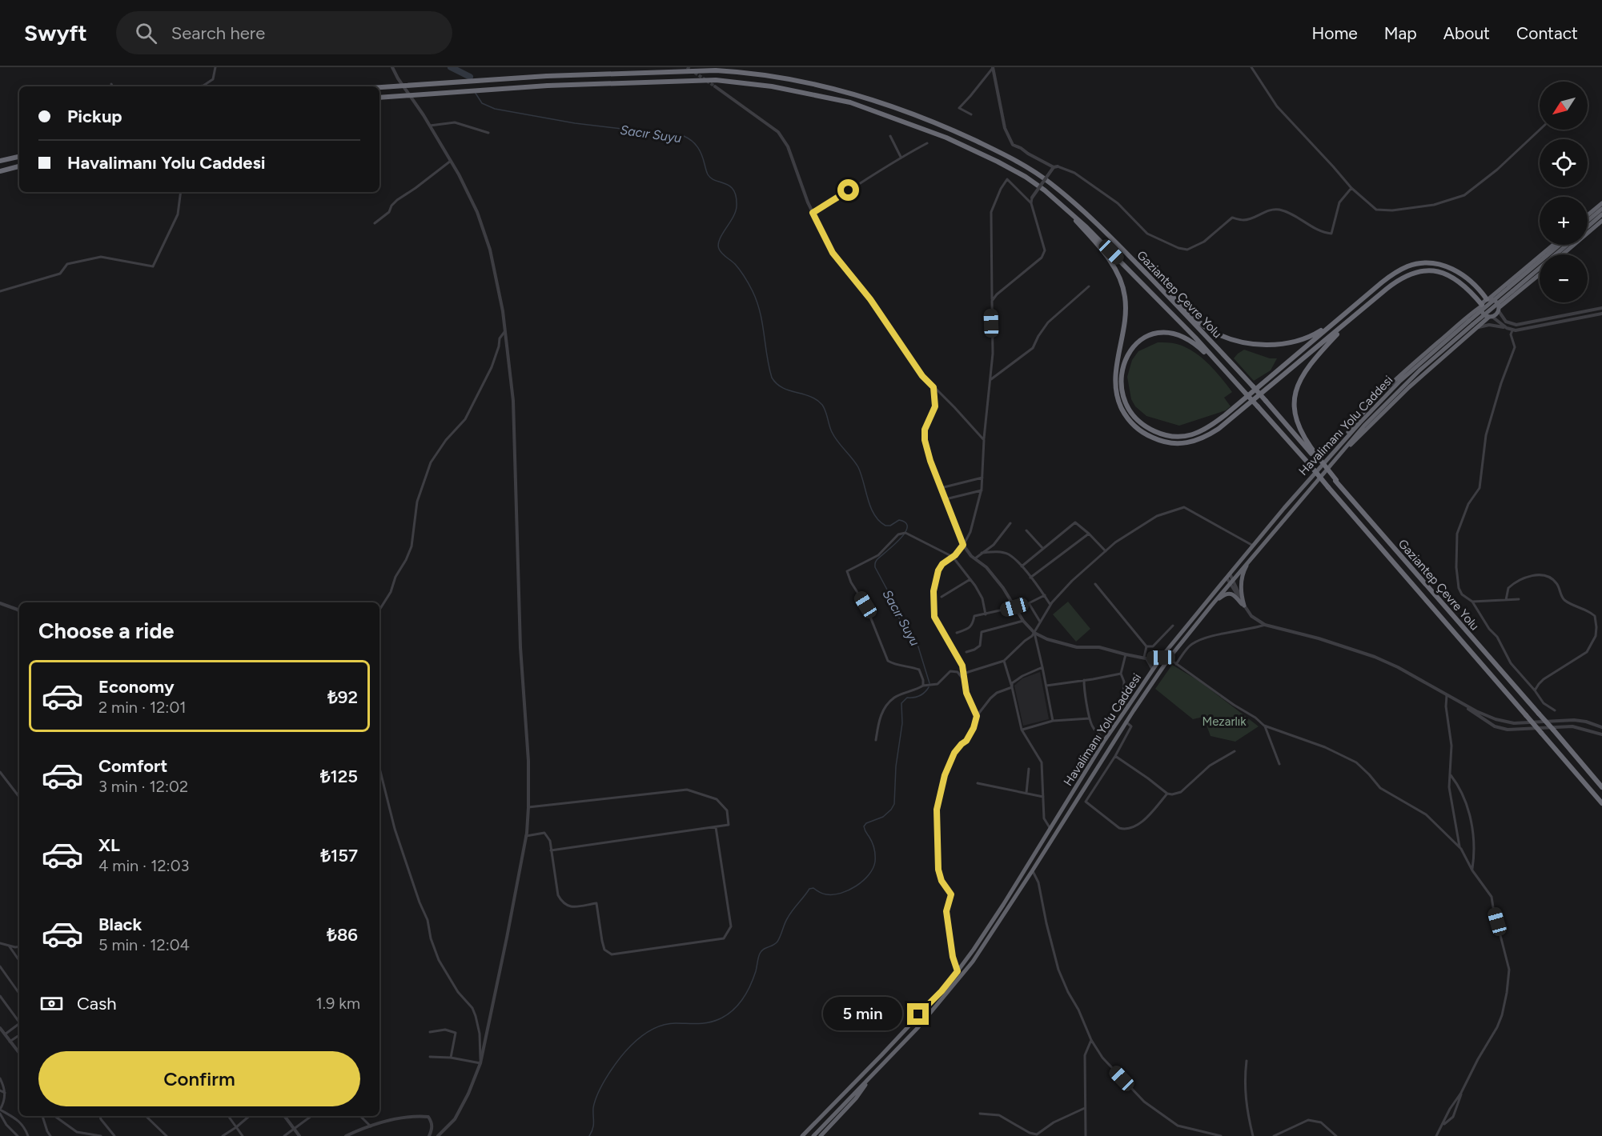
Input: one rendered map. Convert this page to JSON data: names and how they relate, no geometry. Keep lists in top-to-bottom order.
{
  "streets": {
    "highway": ["Gaziantep Çevre Yolu", "Havalimanı Yolu Caddesi"]
  },
  "water": ["Sacır Suyu"],
  "parks": ["Mezarlık"],
  "north": "bottom left",
  "page": {
    "header": "Swyft",
    "search": "Search here",
    "nav": [
      "Home",
      "Map",
      "About",
      "Contact"
    ],
    "map_buttons": ["+", "−"],
    "banner": ["Pickup", "Havalimanı Yolu Caddesi"],
    "heading": "Choose a ride",
    "list": [
      {
        "name": "Economy",
        "note": "2 min · 12:01",
        "value": "₺92"
      },
      {
        "name": "Comfort",
        "note": "3 min · 12:02",
        "value": "₺125"
      },
      {
        "name": "XL",
        "note": "4 min · 12:03",
        "value": "₺157"
      },
      {
        "name": "Black",
        "note": "5 min · 12:04",
        "value": "₺86"
      }
    ],
    "pay": ["Cash", "1.9 km"],
    "bubble": "5 min",
    "buttons": "Confirm"
  }
}
